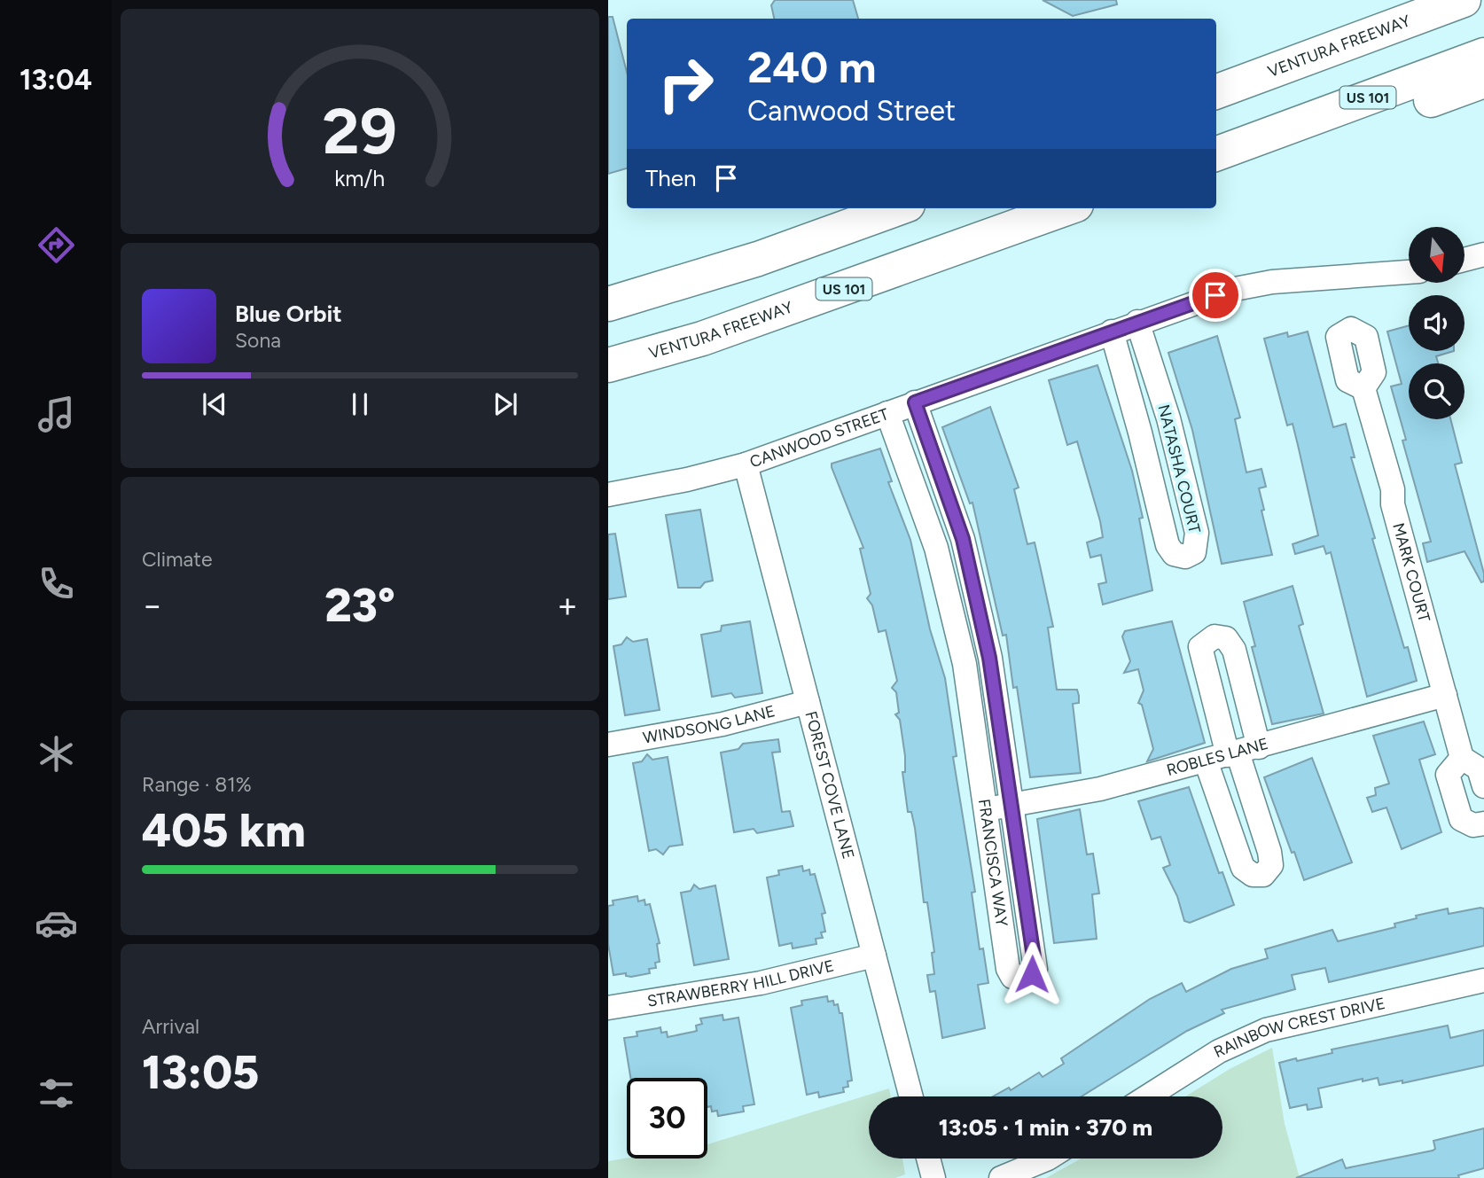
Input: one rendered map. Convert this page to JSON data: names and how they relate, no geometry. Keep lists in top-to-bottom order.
{
  "streets": {
    "highway": ["VENTURA FREEWAY", "US 101"],
    "street": [
      "CANWOOD STREET",
      "NATASHA COURT",
      "MARK COURT",
      "WINDSONG LANE",
      "ROBLES LANE",
      "FOREST COVE LANE",
      "FRANCISCA WAY",
      "STRAWBERRY HILL DRIVE",
      "RAINBOW CREST DRIVE"
    ]
  },
  "crossings": [
    ["CANWOOD STREET", "NATASHA COURT"],
    ["CANWOOD STREET", "FOREST COVE LANE"],
    ["CANWOOD STREET", "FRANCISCA WAY"],
    ["MARK COURT", "ROBLES LANE"],
    ["WINDSONG LANE", "FOREST COVE LANE"],
    ["ROBLES LANE", "FRANCISCA WAY"],
    ["FOREST COVE LANE", "STRAWBERRY HILL DRIVE"]
  ],
  "north": "bottom",
  "page": {
    "tabs": "13:04",
    "turn": ["240 m", "Canwood Street"],
    "then": "Then",
    "song": ["Blue Orbit", "Sona"],
    "tile": [
      "Climate",
      ["Range · 81%", "405 km"],
      ["Arrival", "13:05"]
    ],
    "heat": ["−", "23°", "+"],
    "limit": "30",
    "trip": "13:05 · 1 min · 370 m",
    "gauge": ["29", "km/h"]
  }
}
